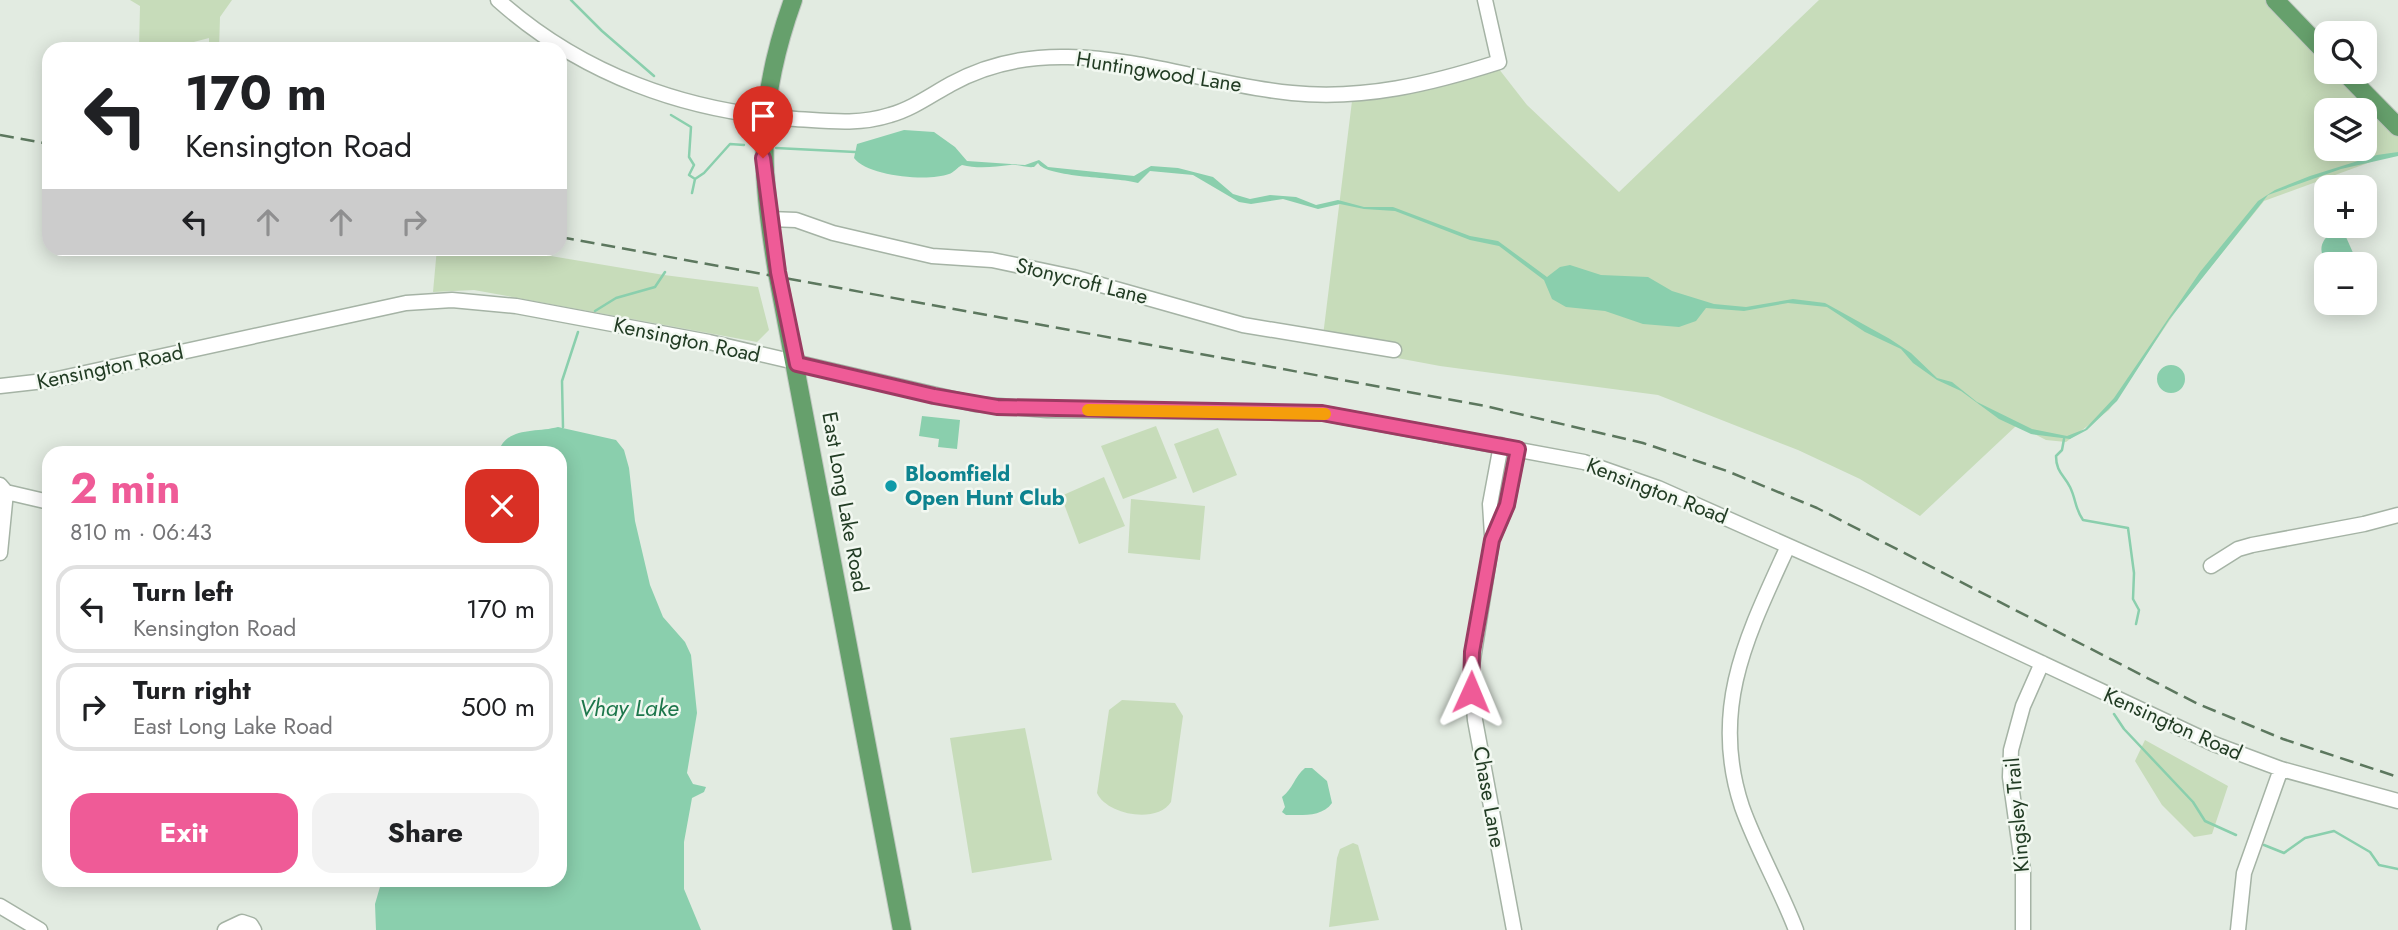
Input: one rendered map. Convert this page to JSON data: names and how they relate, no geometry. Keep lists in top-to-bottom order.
{
  "streets": {
    "main road": ["East Long Lake Road"],
    "street": [
      "Huntingwood Lane",
      "Stonycroft Lane",
      "Kensington Road",
      "Chase Lane",
      "Kingsley Trail"
    ]
  },
  "crossings": [
    ["Huntingwood Lane", "East Long Lake Road"],
    ["Stonycroft Lane", "East Long Lake Road"],
    ["Kensington Road", "East Long Lake Road"],
    ["Kensington Road", "Chase Lane"],
    ["Kensington Road", "Kingsley Trail"]
  ],
  "water": ["Vhay Lake"],
  "places": ["Bloomfield Open Hunt Club"],
  "page": {
    "map_buttons": ["+", "−"],
    "turn": ["170 m", "Kensington Road"],
    "heading": ["2 min", "810 m · 06:43"],
    "list": [
      {
        "name": "Turn left",
        "note": "Kensington Road",
        "value": "170 m"
      },
      {
        "name": "Turn right",
        "note": "East Long Lake Road",
        "value": "500 m"
      }
    ],
    "buttons": ["Exit", "Share"]
  }
}
